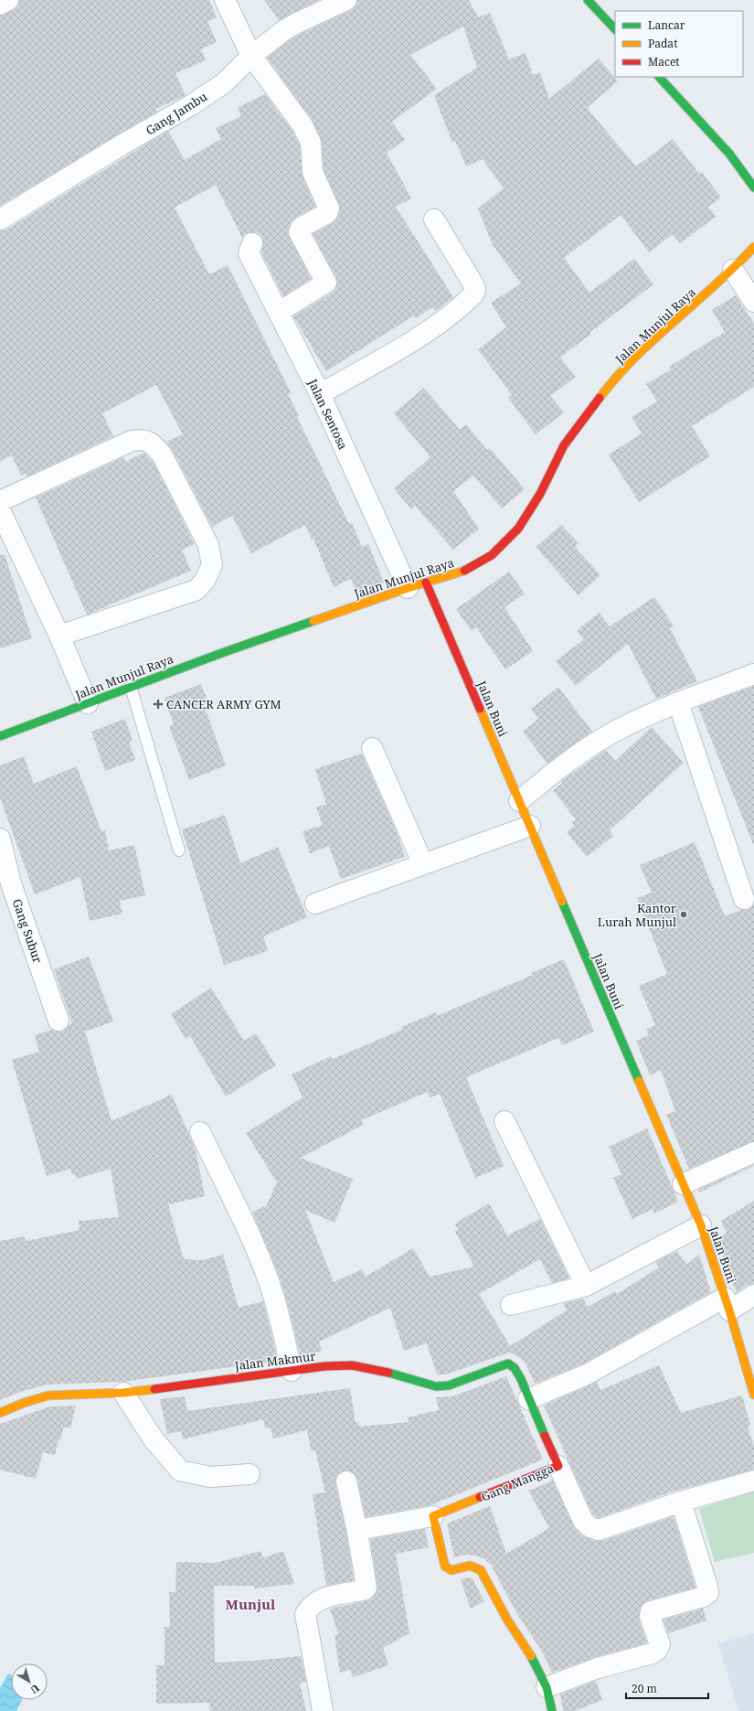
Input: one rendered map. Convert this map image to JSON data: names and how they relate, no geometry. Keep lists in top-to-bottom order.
{
  "streets": {
    "street": [
      "Gang Jambu",
      "Jalan Munjul Raya",
      "Jalan Sentosa",
      "Jalan Buni",
      "Gang Subur",
      "Jalan Makmur",
      "Gang Mangga"
    ]
  },
  "crossings": [
    ["Jalan Munjul Raya", "Jalan Sentosa"],
    ["Jalan Munjul Raya", "Jalan Buni"],
    ["Jalan Makmur", "Gang Mangga"]
  ],
  "districts": ["Munjul"],
  "places": {
    "health": ["CANCER ARMY GYM"],
    "other": ["Kantor Lurah Munjul"]
  },
  "legend": ["Lancar", "Padat", "Macet"],
  "scale_bar": "20 m",
  "north": "bottom right"
}
